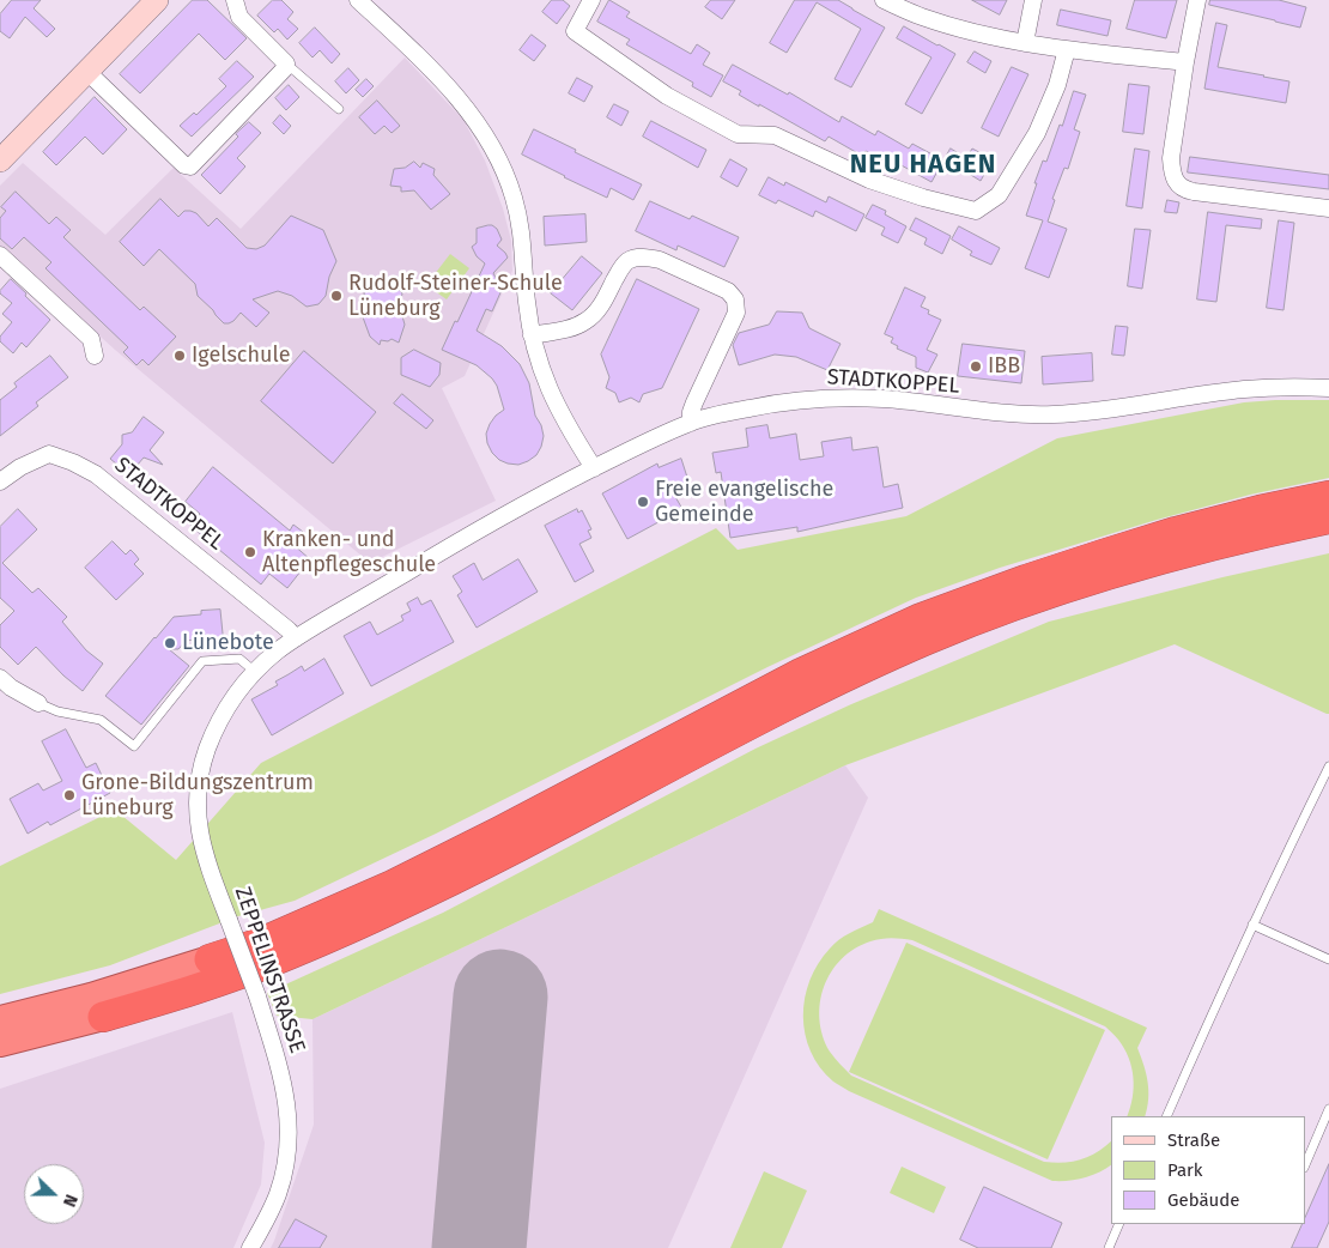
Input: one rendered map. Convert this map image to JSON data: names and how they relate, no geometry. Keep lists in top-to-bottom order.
{
  "streets": {
    "street": ["STADTKOPPEL", "ZEPPELINSTRASSE"]
  },
  "crossings": [
    ["STADTKOPPEL", "ZEPPELINSTRASSE"]
  ],
  "districts": ["NEU HAGEN"],
  "places": [
    "Rudolf-Steiner-Schule Lüneburg",
    "Igelschule",
    "IBB",
    "Freie evangelische Gemeinde",
    "Kranken- und Altenpflegeschule",
    "Lünebote",
    "Grone-Bildungszentrum Lüneburg"
  ],
  "legend": ["Straße", "Park", "Gebäude"],
  "north": "right"
}
